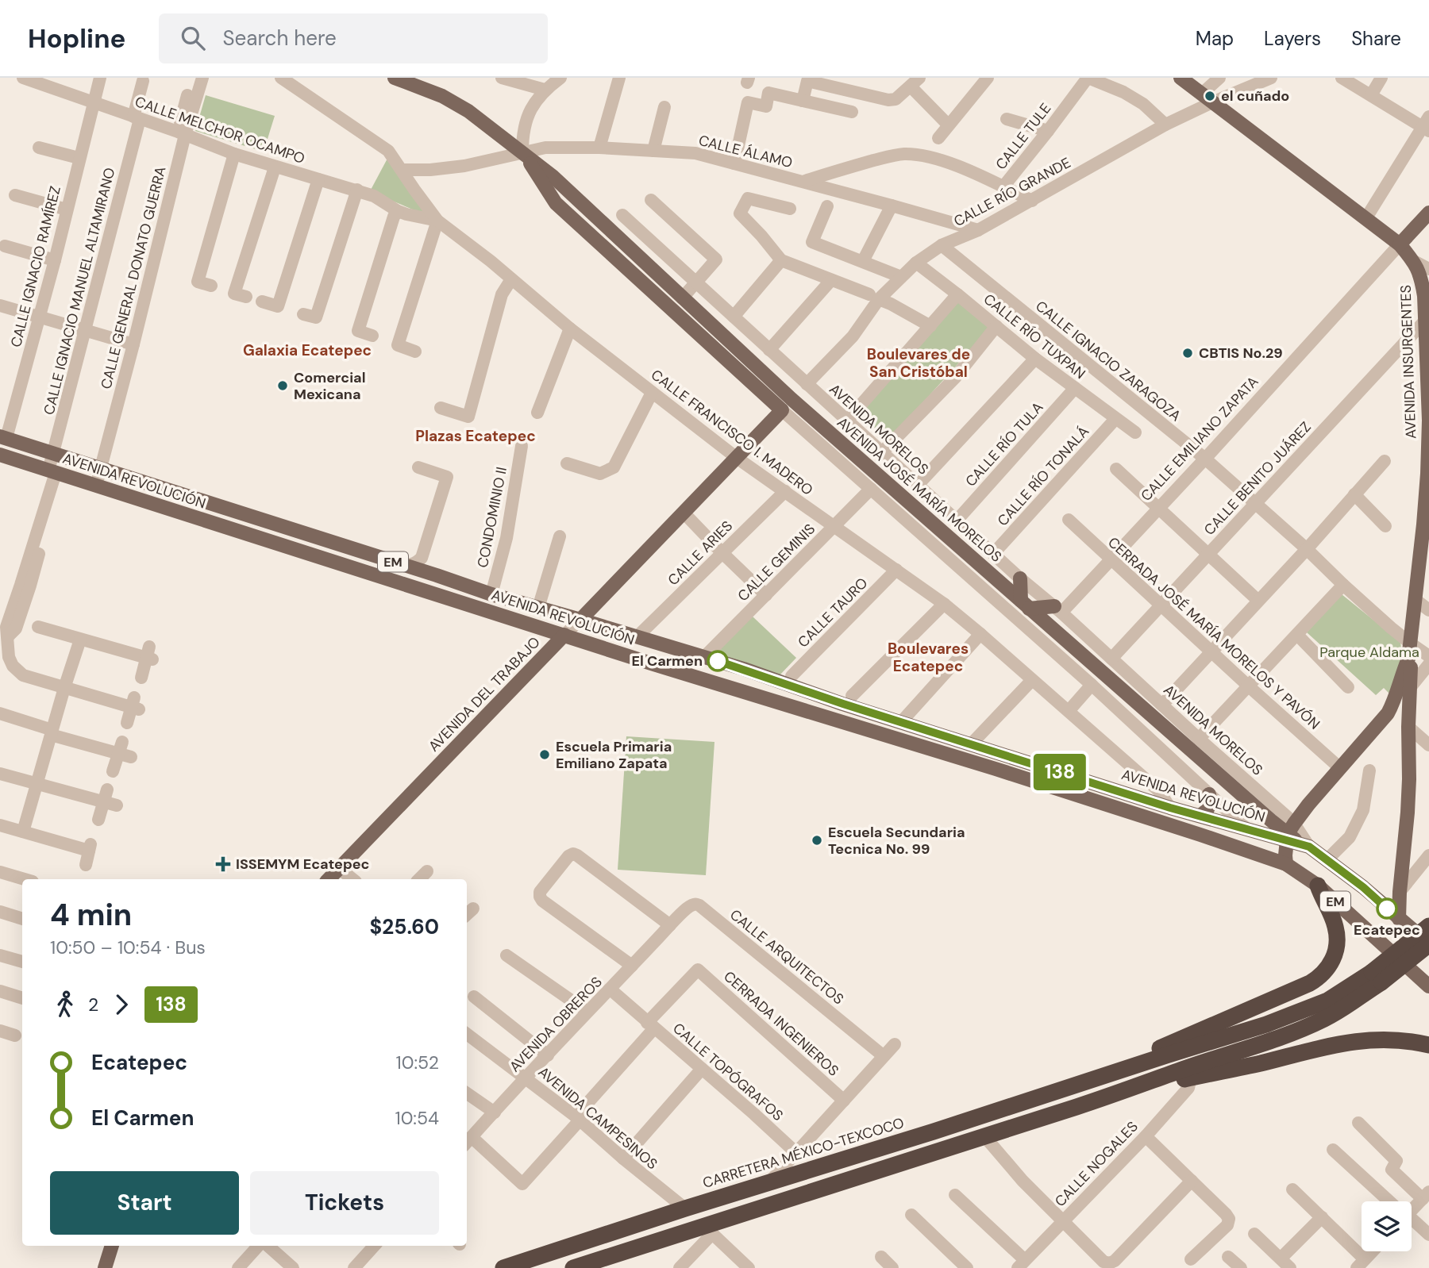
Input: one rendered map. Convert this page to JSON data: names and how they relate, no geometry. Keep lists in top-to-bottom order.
{
  "streets": {
    "highway": ["CARRETERA MÉXICO-TEXCOCO"],
    "main road": [
      "AVENIDA INSURGENTES",
      "CALLE EMILIANO ZAPATA",
      "AVENIDA REVOLUCIÓN",
      "AVENIDA JOSÉ MARÍA MORELOS",
      "EM",
      "AVENIDA DEL TRABAJO"
    ],
    "street": [
      "CALLE MELCHOR OCAMPO",
      "CALLE TULE",
      "CALLE ÁLAMO",
      "CALLE RÍO GRANDE",
      "CALLE IGNACIO RAMÍREZ",
      "CALLE GENERAL DONATO GUERRA",
      "CALLE IGNACIO MANUEL ALTAMIRANO",
      "CALLE RÍO TUXPAN",
      "CALLE IGNACIO ZARAGOZA",
      "AVENIDA MORELOS",
      "CALLE FRANCISCO I. MADERO",
      "CALLE RÍO TULA",
      "CALLE RÍO TONALÁ",
      "CALLE BENITO JUÁREZ",
      "CONDOMINIO II",
      "CALLE ARIES",
      "CALLE GEMINIS",
      "CALLE TAURO",
      "CERRADA JOSÉ MARÍA MORELOS Y PAVÓN",
      "CALLE ARQUITECTOS",
      "CERRADA INGENIEROS",
      "AVENIDA OBREROS",
      "CALLE TOPÓGRAFOS",
      "AVENIDA CAMPESINOS",
      "CALLE NOGALES"
    ]
  },
  "crossings": [
    ["CALLE MELCHOR OCAMPO", "CALLE IGNACIO RAMÍREZ"],
    ["CALLE MELCHOR OCAMPO", "CALLE GENERAL DONATO GUERRA"],
    ["CALLE MELCHOR OCAMPO", "CALLE IGNACIO MANUEL ALTAMIRANO"],
    ["CALLE MELCHOR OCAMPO", "CALLE FRANCISCO I. MADERO"],
    ["CALLE ÁLAMO", "CALLE RÍO GRANDE"],
    ["CALLE ÁLAMO", "CALLE FRANCISCO I. MADERO"],
    ["CALLE ÁLAMO", "AVENIDA JOSÉ MARÍA MORELOS"],
    ["CALLE RÍO GRANDE", "CALLE RÍO TUXPAN"],
    ["CALLE RÍO GRANDE", "CALLE IGNACIO ZARAGOZA"],
    ["CALLE RÍO GRANDE", "AVENIDA INSURGENTES"],
    ["CALLE RÍO GRANDE", "AVENIDA MORELOS"],
    ["CALLE IGNACIO RAMÍREZ", "AVENIDA REVOLUCIÓN"],
    ["CALLE GENERAL DONATO GUERRA", "AVENIDA REVOLUCIÓN"],
    ["CALLE IGNACIO MANUEL ALTAMIRANO", "AVENIDA REVOLUCIÓN"],
    ["CALLE RÍO TUXPAN", "CALLE RÍO TULA"],
    ["CALLE RÍO TUXPAN", "CALLE RÍO TONALÁ"],
    ["CALLE IGNACIO ZARAGOZA", "AVENIDA INSURGENTES"],
    ["CALLE IGNACIO ZARAGOZA", "CALLE EMILIANO ZAPATA"],
    ["CALLE IGNACIO ZARAGOZA", "CALLE BENITO JUÁREZ"],
    ["AVENIDA INSURGENTES", "AVENIDA MORELOS"],
    ["AVENIDA INSURGENTES", "CALLE EMILIANO ZAPATA"],
    ["AVENIDA INSURGENTES", "CALLE BENITO JUÁREZ"],
    ["AVENIDA INSURGENTES", "AVENIDA REVOLUCIÓN"],
    ["AVENIDA INSURGENTES", "AVENIDA JOSÉ MARÍA MORELOS"],
    ["AVENIDA INSURGENTES", "EM"],
    ["AVENIDA INSURGENTES", "CERRADA JOSÉ MARÍA MORELOS Y PAVÓN"],
    ["AVENIDA MORELOS", "CALLE EMILIANO ZAPATA"],
    ["AVENIDA MORELOS", "CALLE RÍO TULA"],
    ["AVENIDA MORELOS", "CALLE RÍO TONALÁ"],
    ["AVENIDA MORELOS", "CALLE BENITO JUÁREZ"],
    ["AVENIDA MORELOS", "AVENIDA REVOLUCIÓN"],
    ["AVENIDA MORELOS", "AVENIDA JOSÉ MARÍA MORELOS"],
    ["CALLE FRANCISCO I. MADERO", "AVENIDA REVOLUCIÓN"],
    ["CALLE FRANCISCO I. MADERO", "CALLE ARIES"],
    ["CALLE FRANCISCO I. MADERO", "CALLE GEMINIS"],
    ["CALLE FRANCISCO I. MADERO", "CALLE TAURO"],
    ["CALLE FRANCISCO I. MADERO", "AVENIDA DEL TRABAJO"],
    ["CALLE EMILIANO ZAPATA", "CERRADA JOSÉ MARÍA MORELOS Y PAVÓN"],
    ["CALLE BENITO JUÁREZ", "CERRADA JOSÉ MARÍA MORELOS Y PAVÓN"],
    ["AVENIDA REVOLUCIÓN", "AVENIDA JOSÉ MARÍA MORELOS"],
    ["AVENIDA REVOLUCIÓN", "CONDOMINIO II"],
    ["AVENIDA REVOLUCIÓN", "CALLE ARIES"],
    ["AVENIDA REVOLUCIÓN", "CALLE GEMINIS"],
    ["AVENIDA REVOLUCIÓN", "AVENIDA DEL TRABAJO"],
    ["AVENIDA JOSÉ MARÍA MORELOS", "EM"],
    ["AVENIDA JOSÉ MARÍA MORELOS", "CALLE GEMINIS"],
    ["AVENIDA JOSÉ MARÍA MORELOS", "AVENIDA DEL TRABAJO"],
    ["CALLE ARQUITECTOS", "AVENIDA OBREROS"],
    ["CERRADA INGENIEROS", "CALLE TOPÓGRAFOS"],
    ["AVENIDA OBREROS", "CALLE TOPÓGRAFOS"],
    ["AVENIDA OBREROS", "AVENIDA CAMPESINOS"],
    ["AVENIDA CAMPESINOS", "CARRETERA MÉXICO-TEXCOCO"]
  ],
  "districts": [
    "Galaxia Ecatepec",
    "Boulevares de San Cristóbal",
    "Plazas Ecatepec",
    "Boulevares Ecatepec"
  ],
  "parks": ["Parque Aldama"],
  "places": {
    "other": [
      "el cuñado",
      "CBTIS No.29",
      "Comercial Mexicana",
      "El Carmen",
      "Escuela Primaria Emiliano Zapata",
      "Escuela Secundaria Tecnica No. 99",
      "Ecatepec"
    ],
    "health": ["ISSEMYM Ecatepec"]
  },
  "lines": ["bus line 138"],
  "page": {
    "header": "Hopline",
    "search": "Search here",
    "nav": ["Map", "Layers", "Share"],
    "on_map": "138",
    "heading": ["4 min", "10:50 – 10:54 · Bus", "$25.60"],
    "legs": ["2", "138"],
    "list": [
      {
        "name": "Ecatepec",
        "value": "10:52"
      },
      {
        "name": "El Carmen",
        "value": "10:54"
      }
    ],
    "buttons": ["Start", "Tickets"]
  }
}
